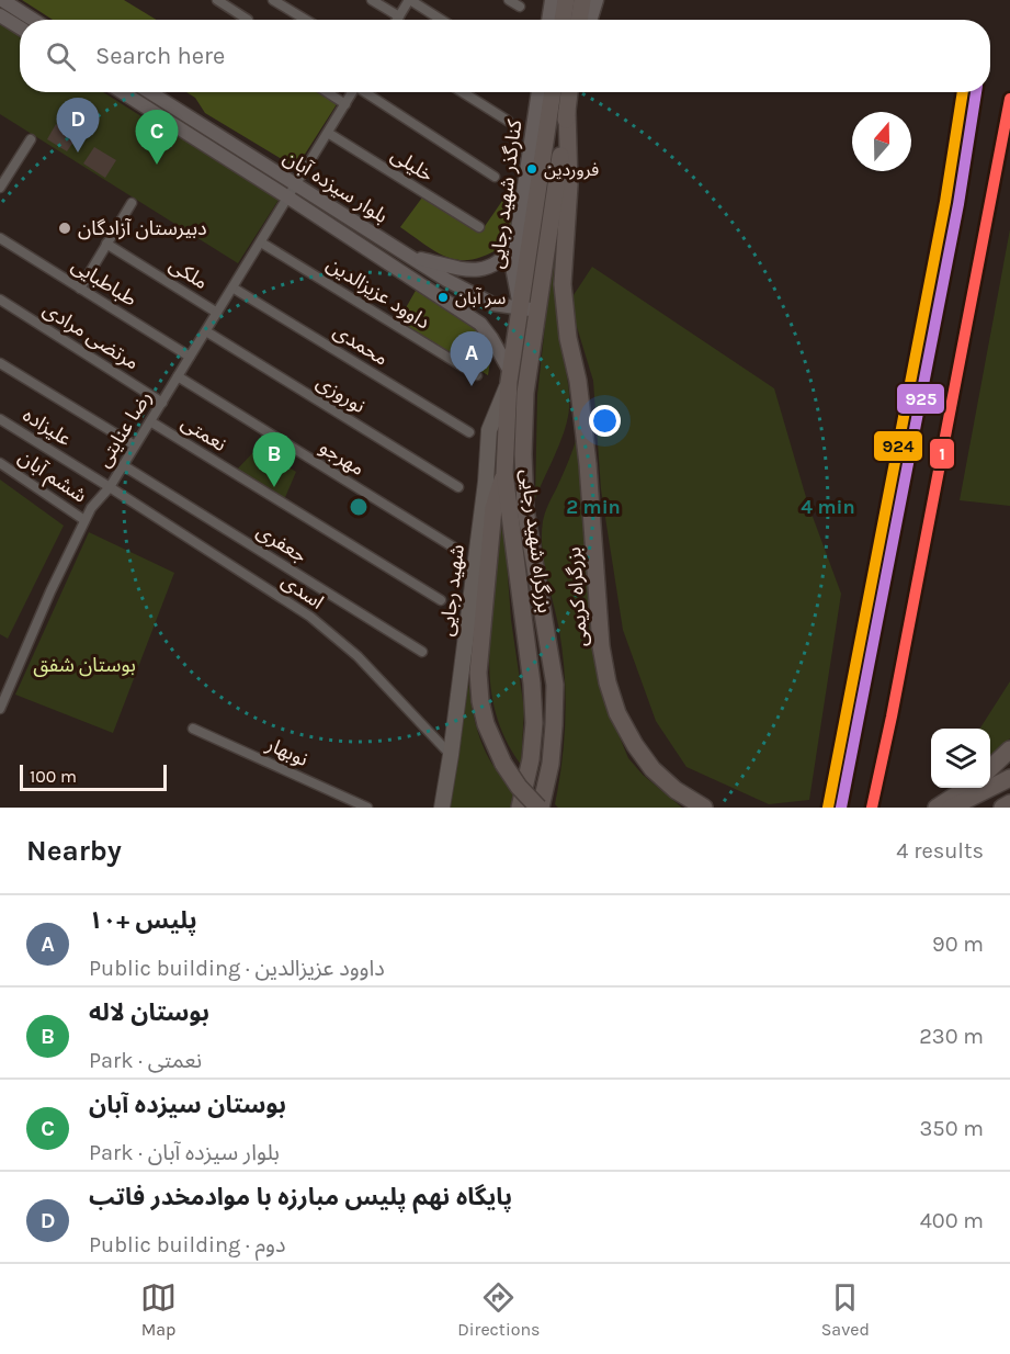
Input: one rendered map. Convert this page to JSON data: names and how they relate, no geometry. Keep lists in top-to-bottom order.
{
  "streets": {
    "highway": ["بزرگراه شهید رجایی", "بزرگراه کریمی"],
    "main road": ["بلوار سیزده آبان", "کنارگذر شهید رجایی", "شهید رجایی"],
    "street": [
      "خلیلی",
      "ملکی",
      "طباطبایی",
      "داوود عزیزالدین",
      "مرتضی مرادی",
      "محمدی",
      "نوروزی",
      "علیزاده",
      "رضا عنایتی",
      "نعمتی",
      "مهرجو",
      "ششم آبان",
      "جعفری",
      "اسدی",
      "نوبهار"
    ]
  },
  "crossings": [
    ["خلیلی", "رضا عنایتی"],
    ["بلوار سیزده آبان", "کنارگذر شهید رجایی"],
    ["بلوار سیزده آبان", "رضا عنایتی"],
    ["بلوار سیزده آبان", "بزرگراه شهید رجایی"],
    ["بلوار سیزده آبان", "شهید رجایی"],
    ["کنارگذر شهید رجایی", "بزرگراه شهید رجایی"],
    ["ملکی", "رضا عنایتی"],
    ["طباطبایی", "رضا عنایتی"],
    ["داوود عزیزالدین", "رضا عنایتی"],
    ["مرتضی مرادی", "رضا عنایتی"],
    ["محمدی", "رضا عنایتی"],
    ["نوروزی", "رضا عنایتی"],
    ["علیزاده", "رضا عنایتی"],
    ["علیزاده", "اسدی"],
    ["رضا عنایتی", "نعمتی"],
    ["رضا عنایتی", "مهرجو"],
    ["رضا عنایتی", "ششم آبان"],
    ["رضا عنایتی", "جعفری"],
    ["رضا عنایتی", "اسدی"],
    ["بزرگراه شهید رجایی", "شهید رجایی"],
    ["بزرگراه شهید رجایی", "بزرگراه کریمی"],
    ["شهید رجایی", "اسدی"]
  ],
  "parks": ["بوستان شفق"],
  "places": ["فروردین", "دبیرستان آزادگان", "سر آبان"],
  "lines": ["transit line 924", "transit line 925", "transit line 1"],
  "scale_bar": "100 m",
  "north": "top",
  "page": {
    "search": "Search here",
    "pins": [
      "D",
      "C",
      "A",
      "B"
    ],
    "scale": "100 m",
    "heading": ["Nearby", "4 results"],
    "list": [
      {
        "mark": "A",
        "name": "پلیس +۱۰",
        "note": "Public building · داوود عزیزالدین",
        "value": "90 m"
      },
      {
        "mark": "B",
        "name": "بوستان لاله",
        "note": "Park · نعمتی",
        "value": "230 m"
      },
      {
        "mark": "C",
        "name": "بوستان سیزده آبان",
        "note": "Park · بلوار سیزده آبان",
        "value": "350 m"
      },
      {
        "mark": "D",
        "name": "پایگاه نهم پلیس مبارزه با موادمخدر فاتب",
        "note": "Public building · دوم",
        "value": "400 m"
      }
    ],
    "nav": ["Map", "Directions", "Saved"]
  },
  "rings": ["2 min", "4 min"]
}
